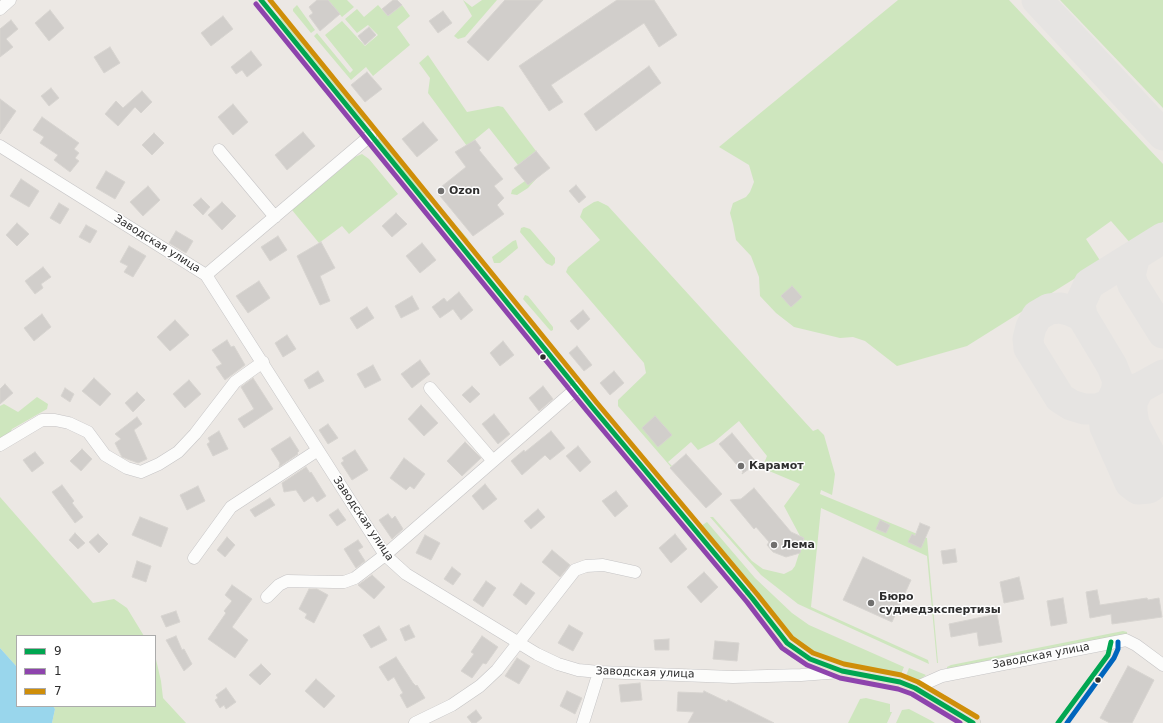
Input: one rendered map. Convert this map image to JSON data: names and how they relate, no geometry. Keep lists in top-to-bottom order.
{
  "streets": {
    "street": ["Заводская улица"]
  },
  "places": [
    "Ozon",
    "Карамот",
    "Лема",
    "Бюро судмедэкспертизы"
  ],
  "lines": ["transit line 9", "transit line 7", "transit line 1"],
  "legend": ["9", "1", "7"]
}
